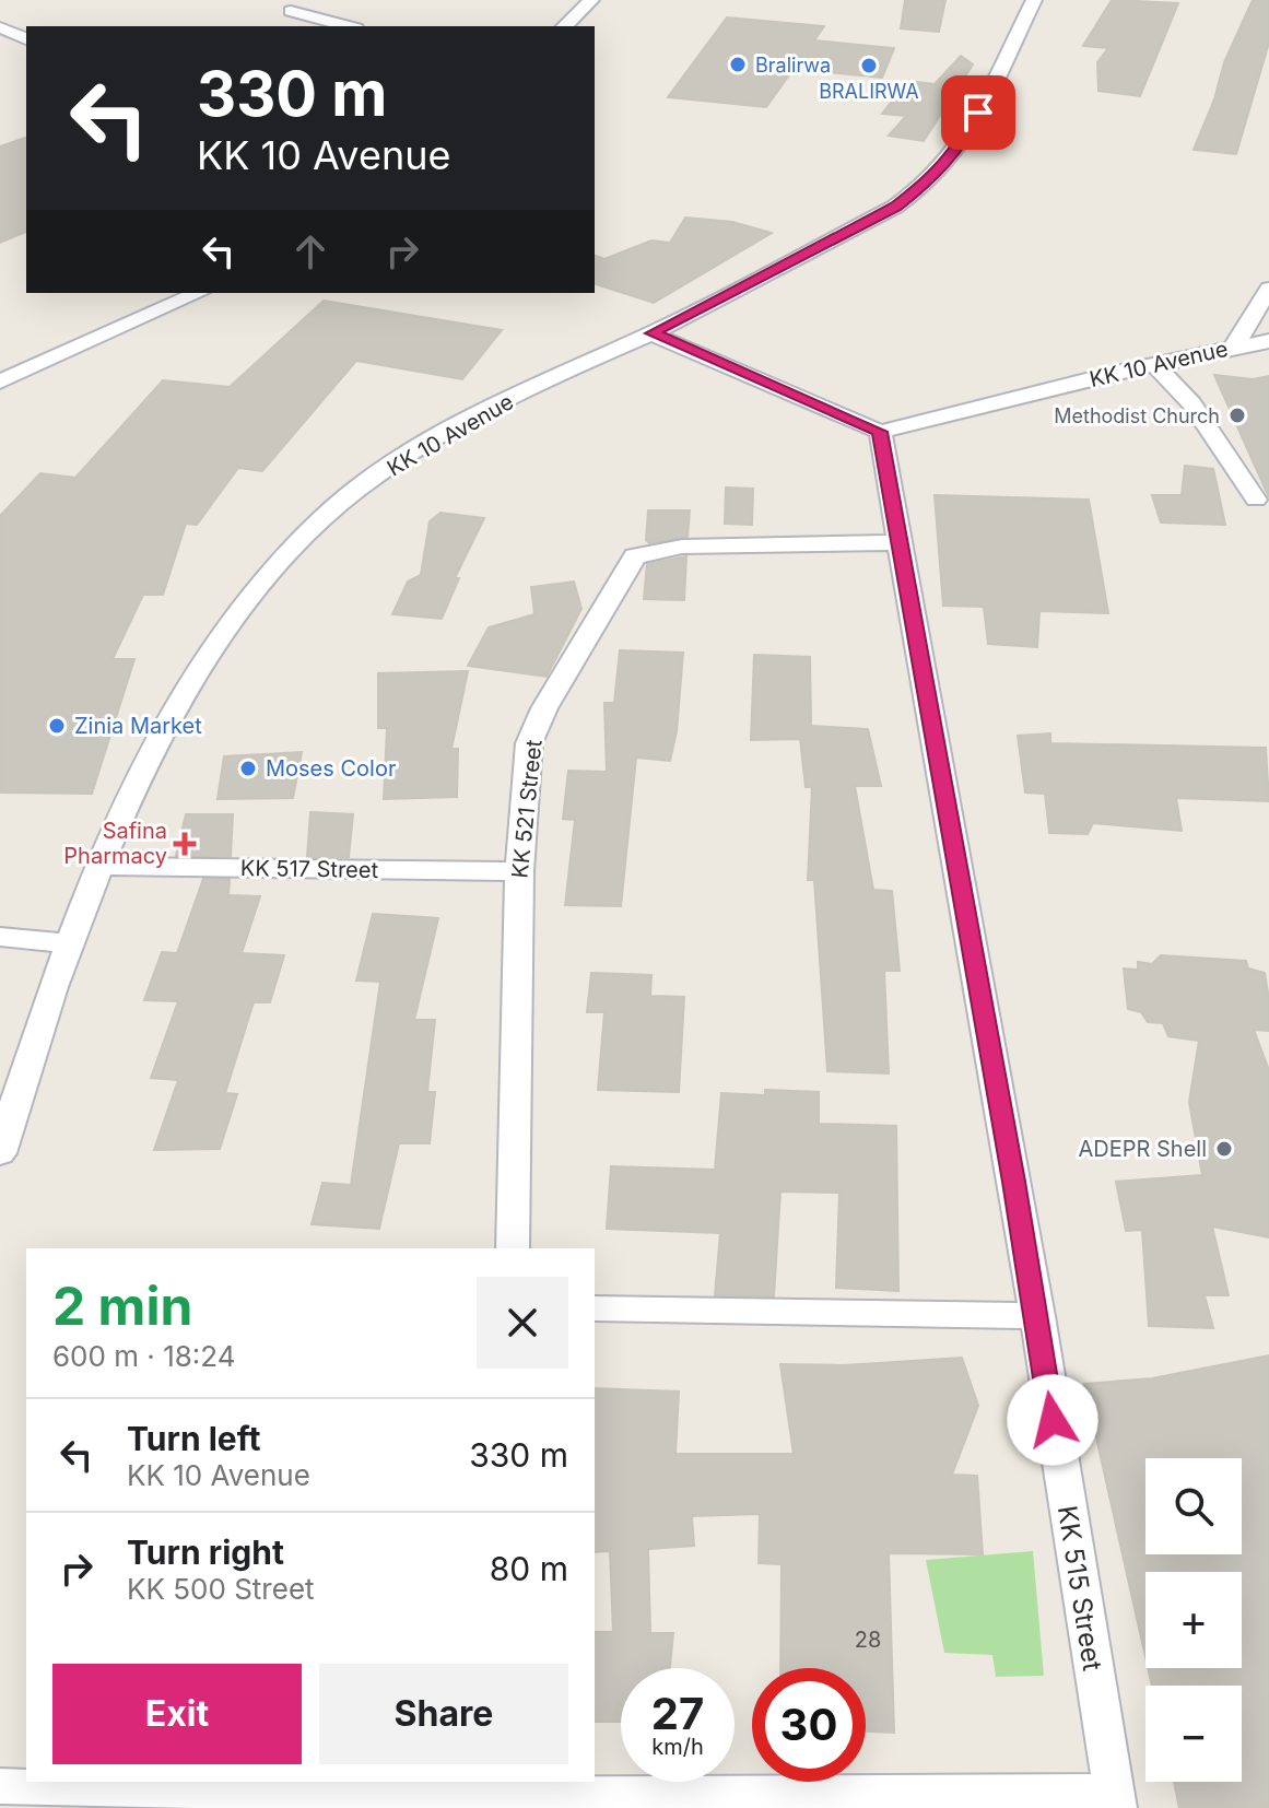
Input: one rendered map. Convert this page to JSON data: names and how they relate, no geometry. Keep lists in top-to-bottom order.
{
  "streets": {
    "street": [
      "KK 10 Avenue",
      "KK 521 Street",
      "KK 517 Street",
      "KK 515 Street"
    ]
  },
  "crossings": [
    ["KK 10 Avenue", "KK 517 Street"],
    ["KK 10 Avenue", "KK 515 Street"],
    ["KK 521 Street", "KK 517 Street"],
    ["KK 521 Street", "KK 515 Street"]
  ],
  "places": {
    "other": [
      "Bralirwa",
      "BRALIRWA",
      "Methodist Church",
      "Zinia Market",
      "Moses Color",
      "ADEPR Shell"
    ],
    "health": ["Safina Pharmacy"]
  },
  "house_numbers": ["28"],
  "page": {
    "turn": ["330 m", "KK 10 Avenue"],
    "heading": ["2 min", "600 m · 18:24"],
    "list": [
      {
        "name": "Turn left",
        "note": "KK 10 Avenue",
        "value": "330 m"
      },
      {
        "name": "Turn right",
        "note": "KK 500 Street",
        "value": "80 m"
      }
    ],
    "map_buttons": ["+", "−"],
    "buttons": ["Exit", "Share"],
    "speed": "27 km/h",
    "limit": "30"
  }
}
